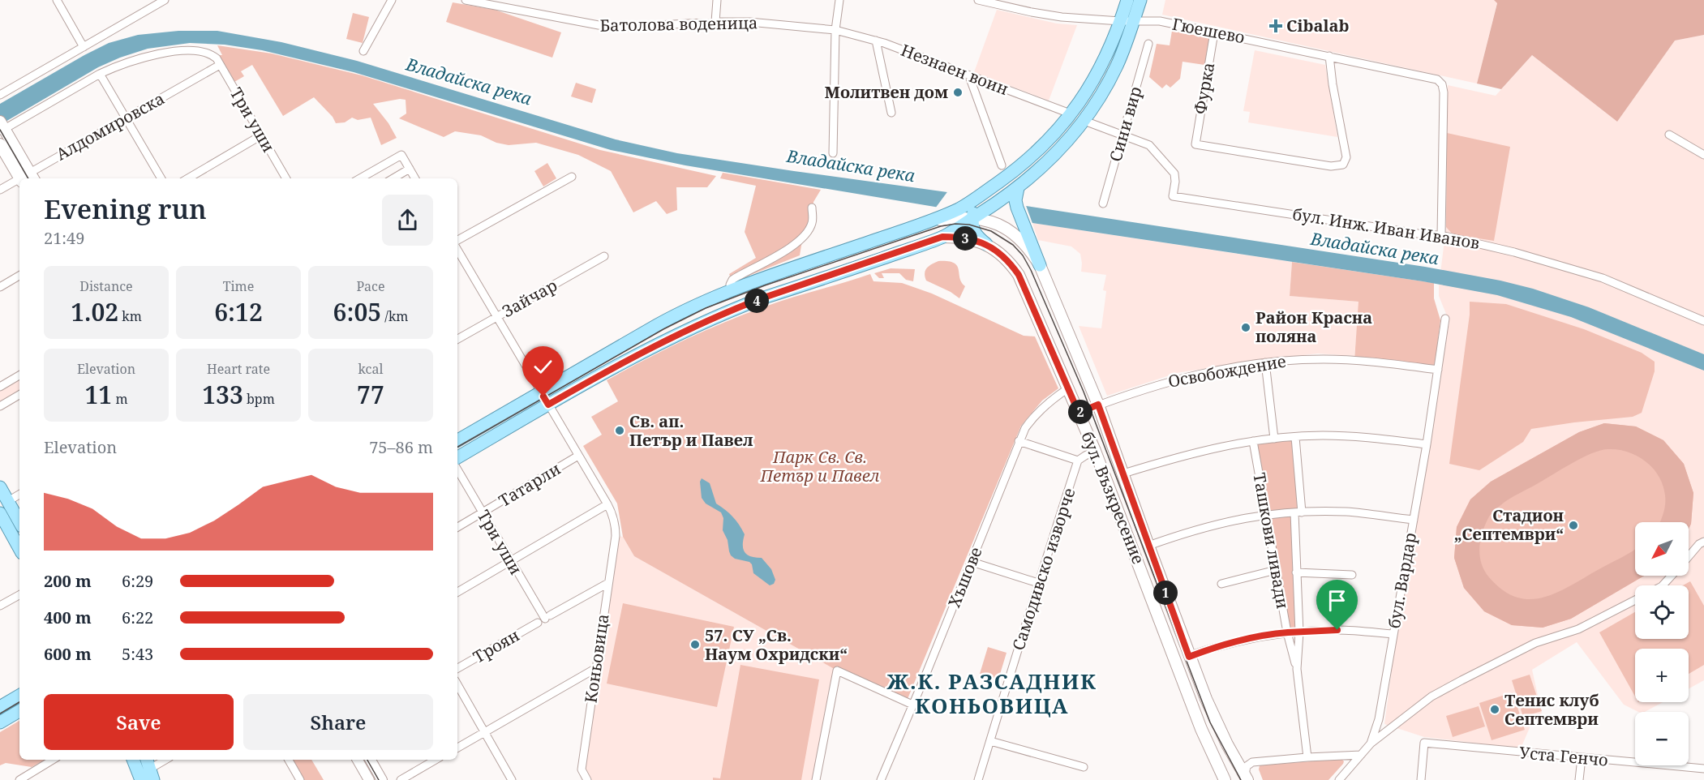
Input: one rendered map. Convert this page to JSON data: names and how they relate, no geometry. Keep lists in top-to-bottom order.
{
  "streets": {
    "main road": ["бул. Възкресение"],
    "street": [
      "Батолова воденица",
      "Гюешево",
      "Незнаен воин",
      "Фурка",
      "Три уши",
      "Сини вир",
      "Алдомировска",
      "бул. Инж. Иван Иванов",
      "Зайчар",
      "Освобождение",
      "Татарли",
      "Ташкови ливади",
      "Самодивско изворче",
      "Хъшове",
      "бул. Вардар",
      "Троян",
      "Коньовица",
      "Уста Генчо"
    ]
  },
  "crossings": [
    ["Батолова воденица", "Незнаен воин"],
    ["Гюешево", "Фурка"],
    ["Гюешево", "бул. Инж. Иван Иванов"],
    ["Три уши", "Алдомировска"],
    ["Три уши", "Татарли"],
    ["Три уши", "Троян"],
    ["Сини вир", "бул. Инж. Иван Иванов"],
    ["Зайчар", "Коньовица"],
    ["Освобождение", "бул. Възкресение"],
    ["Освобождение", "бул. Вардар"],
    ["Татарли", "Коньовица"],
    ["бул. Възкресение", "Хъшове"],
    ["Троян", "Коньовица"]
  ],
  "districts": ["Ж.К. РАЗСАДНИК КОНЬОВИЦА"],
  "water": ["Владайска река"],
  "parks": ["Парк Св. Св. Петър и Павел"],
  "places": {
    "health": ["Cibalab"],
    "other": [
      "Молитвен дом",
      "Район Красна поляна",
      "Св. ап. Петър и Павел",
      "Стадион „Септември“",
      "57. СУ „Св. Наум Охридски“",
      "Тенис клуб Септември"
    ]
  },
  "north": "bottom left",
  "page": {
    "heading": ["Evening run", "21:49"],
    "pins": [
      "3",
      "4",
      "2",
      "1"
    ],
    "stats": [
      ["Distance", "1.02 km"],
      ["Time", "6:12"],
      ["Pace", "6:05 /km"],
      ["Elevation", "11 m"],
      ["Heart rate", "133 bpm"],
      ["kcal", "77"]
    ],
    "chart": ["Elevation", "75–86 m"],
    "map_buttons": ["+", "−"],
    "list": [
      {
        "name": "200 m",
        "note": "6:29"
      },
      {
        "name": "400 m",
        "note": "6:22"
      },
      {
        "name": "600 m",
        "note": "5:43"
      }
    ],
    "buttons": ["Save", "Share"]
  }
}
